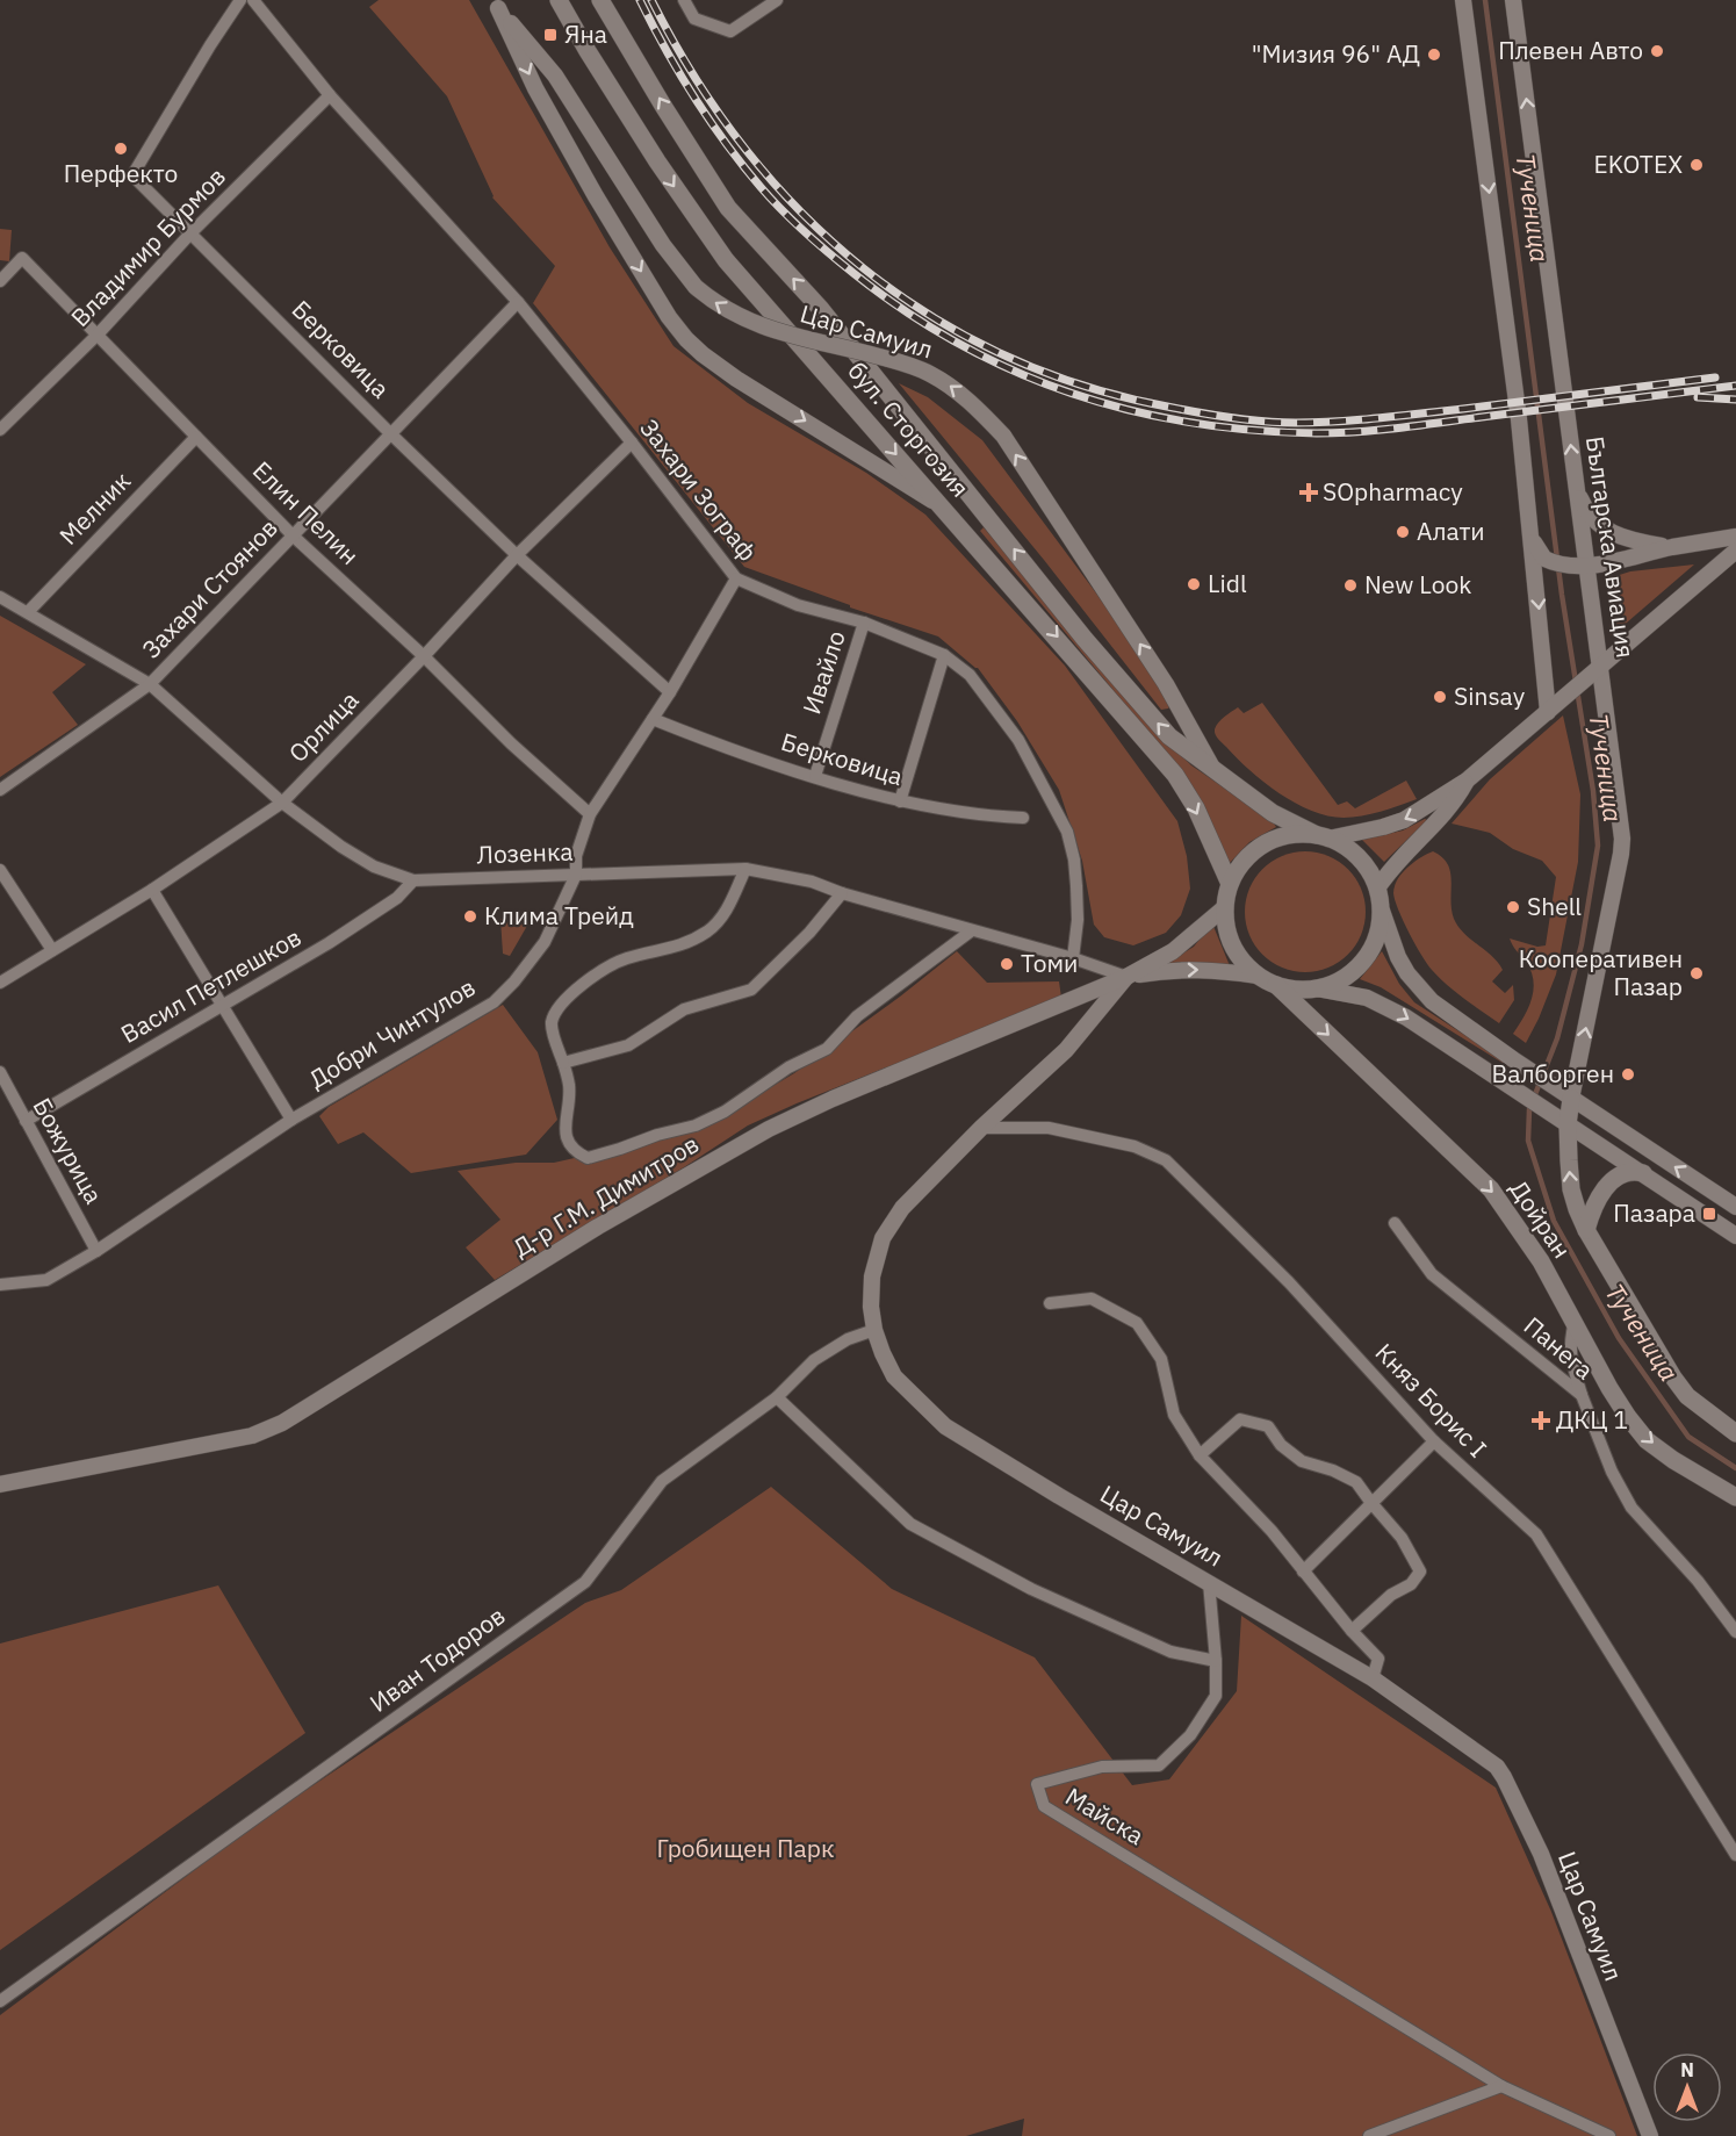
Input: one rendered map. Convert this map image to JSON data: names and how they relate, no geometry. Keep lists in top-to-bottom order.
{
  "streets": {
    "main road": ["бул. Сторгозия", "Дойран"],
    "street": [
      "Владимир Бурмов",
      "Цар Самуил",
      "Берковица",
      "Захари Зограф",
      "Мелник",
      "Елин Пелин",
      "Българска Авиация",
      "Захари Стоянов",
      "Ивайло",
      "Орлица",
      "Лозенка",
      "Васил Петлешков",
      "Добри Чинтулов",
      "Божурица",
      "Д-р Г.М. Димитров",
      "Панега",
      "Княз Борис I",
      "Иван Тодоров",
      "Майска"
    ]
  },
  "crossings": [
    ["Владимир Бурмов", "Берковица"],
    ["Владимир Бурмов", "Захари Зограф"],
    ["Владимир Бурмов", "Елин Пелин"],
    ["Цар Самуил", "бул. Сторгозия"],
    ["Цар Самуил", "Лозенка"],
    ["Цар Самуил", "Д-р Г.М. Димитров"],
    ["Цар Самуил", "Княз Борис I"],
    ["Цар Самуил", "Иван Тодоров"],
    ["Берковица", "Захари Стоянов"],
    ["Берковица", "Ивайло"],
    ["Берковица", "Орлица"],
    ["Берковица", "Добри Чинтулов"],
    ["бул. Сторгозия", "Д-р Г.М. Димитров"],
    ["бул. Сторгозия", "Дойран"],
    ["Захари Зограф", "Захари Стоянов"],
    ["Захари Зограф", "Ивайло"],
    ["Захари Зограф", "Орлица"],
    ["Захари Зограф", "Лозенка"],
    ["Захари Зограф", "Добри Чинтулов"],
    ["Мелник", "Елин Пелин"],
    ["Мелник", "Лозенка"],
    ["Елин Пелин", "Захари Стоянов"],
    ["Елин Пелин", "Орлица"],
    ["Елин Пелин", "Добри Чинтулов"],
    ["Българска Авиация", "Дойран"],
    ["Захари Стоянов", "Лозенка"],
    ["Орлица", "Лозенка"],
    ["Лозенка", "Васил Петлешков"],
    ["Лозенка", "Добри Чинтулов"],
    ["Лозенка", "Д-р Г.М. Димитров"],
    ["Васил Петлешков", "Божурица"],
    ["Добри Чинтулов", "Божурица"],
    ["Д-р Г.М. Димитров", "Дойран"]
  ],
  "water": ["Тученица"],
  "parks": ["Гробищен Парк"],
  "places": {
    "transit": ["Яна", "Пазара"],
    "other": [
      "Плевен Авто",
      "\"Мизия 96\" АД",
      "Перфекто",
      "EKOTEX",
      "Алати",
      "Lidl",
      "New Look",
      "Sinsay",
      "Shell",
      "Клима Трейд",
      "Томи",
      "Кооперативен Пазар",
      "Валборген"
    ],
    "health": ["SOpharmacy", "ДКЦ 1"]
  },
  "north": "top"
}
